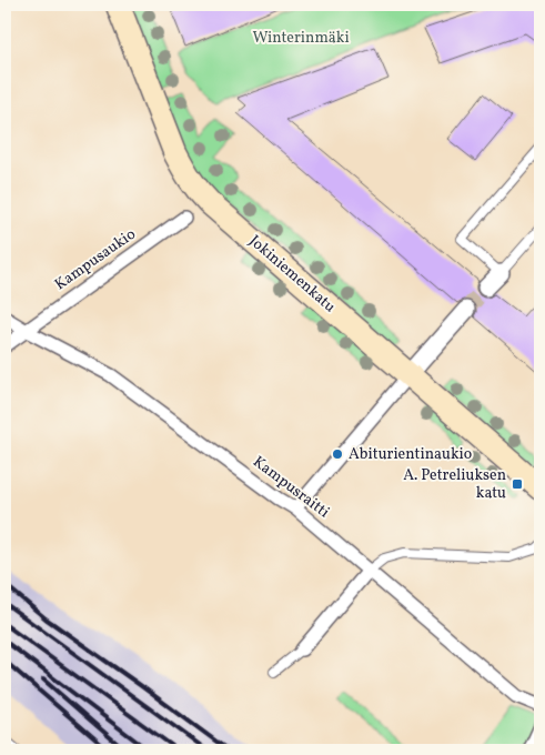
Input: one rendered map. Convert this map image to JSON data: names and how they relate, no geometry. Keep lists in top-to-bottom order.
{
  "streets": {
    "main road": ["Jokiniemenkatu"],
    "street": ["Kampusaukio", "Kampusraitti"]
  },
  "crossings": [
    ["Kampusaukio", "Kampusraitti"]
  ],
  "parks": ["Winterinmäki"],
  "places": {
    "other": ["Abiturientinaukio"],
    "transit": ["A. Petreliuksen katu"]
  }
}
